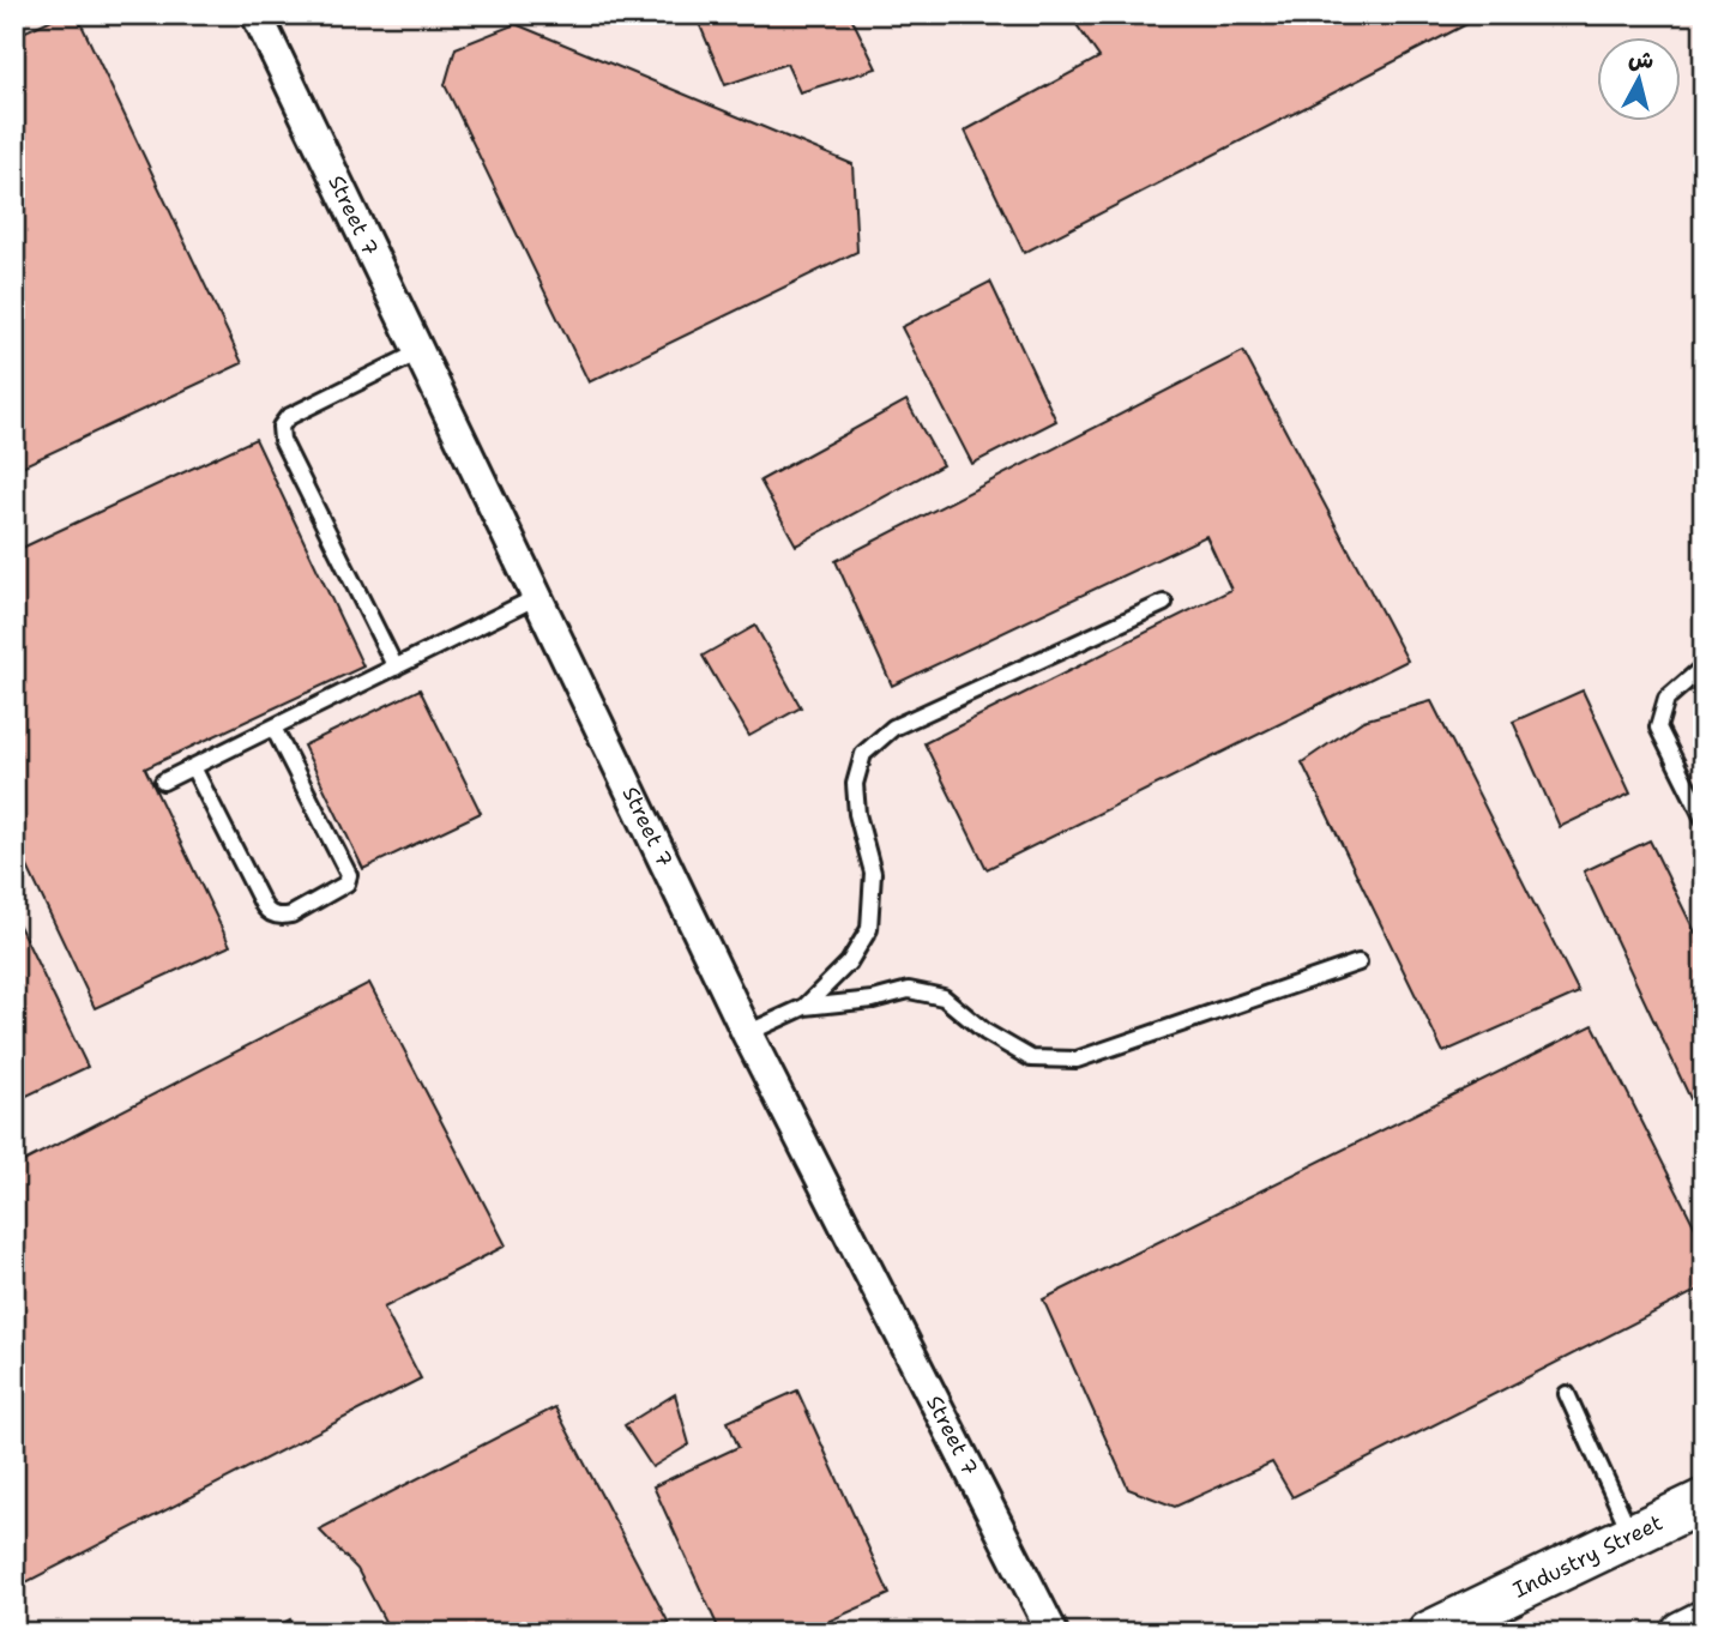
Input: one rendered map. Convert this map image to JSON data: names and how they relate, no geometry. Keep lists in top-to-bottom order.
{
  "streets": {
    "street": ["Street 7", "Industry Street"]
  },
  "north": "top"
}
